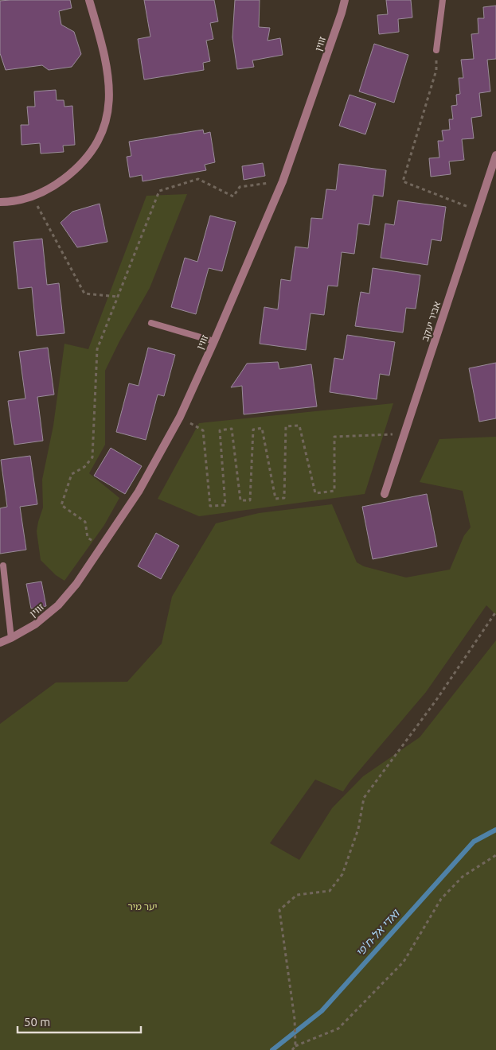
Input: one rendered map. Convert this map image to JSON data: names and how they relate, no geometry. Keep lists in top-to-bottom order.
{
  "streets": {
    "street": ["זווין", "אביר יעקב"]
  },
  "water": ["ואדי אל-ח'פי"],
  "parks": ["יער מיר"],
  "scale_bar": "50 m"
}
